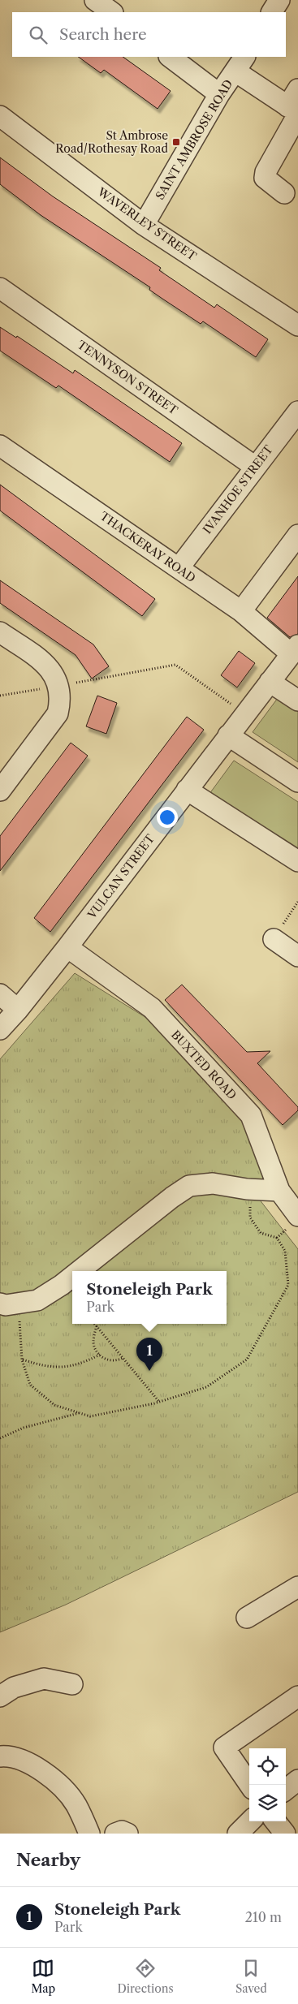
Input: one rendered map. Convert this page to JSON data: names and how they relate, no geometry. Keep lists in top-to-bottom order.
{
  "streets": {
    "street": [
      "SAINT AMBROSE ROAD",
      "WAVERLEY STREET",
      "TENNYSON STREET",
      "IVANHOE STREET",
      "THACKERAY ROAD",
      "VULCAN STREET",
      "BUXTED ROAD"
    ]
  },
  "crossings": [
    ["SAINT AMBROSE ROAD", "WAVERLEY STREET"],
    ["TENNYSON STREET", "IVANHOE STREET"],
    ["IVANHOE STREET", "THACKERAY ROAD"],
    ["THACKERAY ROAD", "VULCAN STREET"],
    ["VULCAN STREET", "BUXTED ROAD"]
  ],
  "places": {
    "transit": ["St Ambrose Road/Rothesay Road"]
  },
  "page": {
    "search": "Search here",
    "popup": ["Stoneleigh Park", "Park"],
    "pins": "1",
    "heading": "Nearby",
    "list": [
      {
        "mark": "1",
        "name": "Stoneleigh Park",
        "note": "Park",
        "value": "210 m"
      }
    ],
    "nav": ["Map", "Directions", "Saved"]
  }
}
